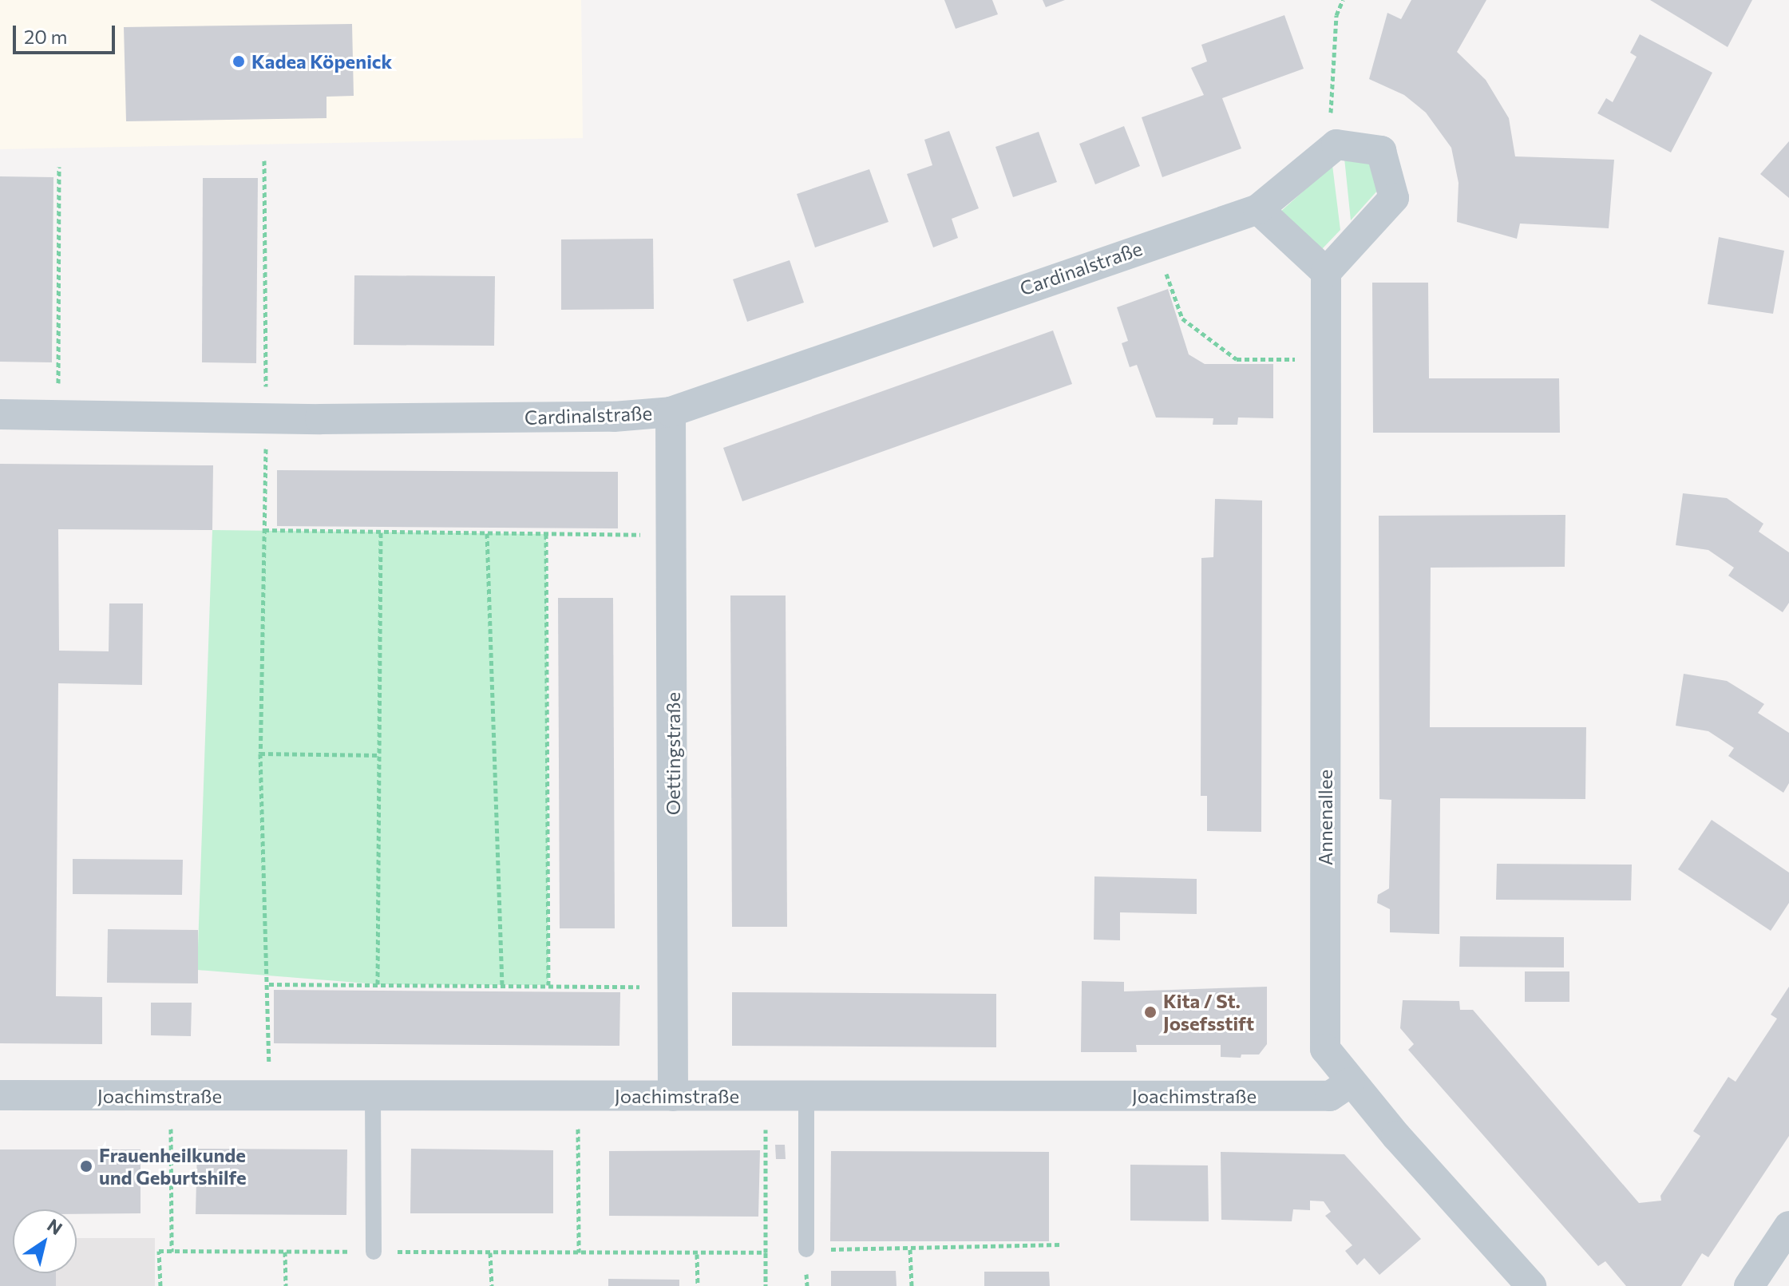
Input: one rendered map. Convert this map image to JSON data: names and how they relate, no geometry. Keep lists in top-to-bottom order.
{
  "streets": {
    "street": [
      "Cardinalstraße",
      "Oettingstraße",
      "Annenallee",
      "Joachimstraße"
    ]
  },
  "crossings": [
    ["Cardinalstraße", "Oettingstraße"],
    ["Oettingstraße", "Joachimstraße"],
    ["Annenallee", "Joachimstraße"]
  ],
  "places": ["Kadea Köpenick", "Kita / St. Josefsstift", "Frauenheilkunde und Geburtshilfe"],
  "scale_bar": "20 m",
  "north": "top right"
}
